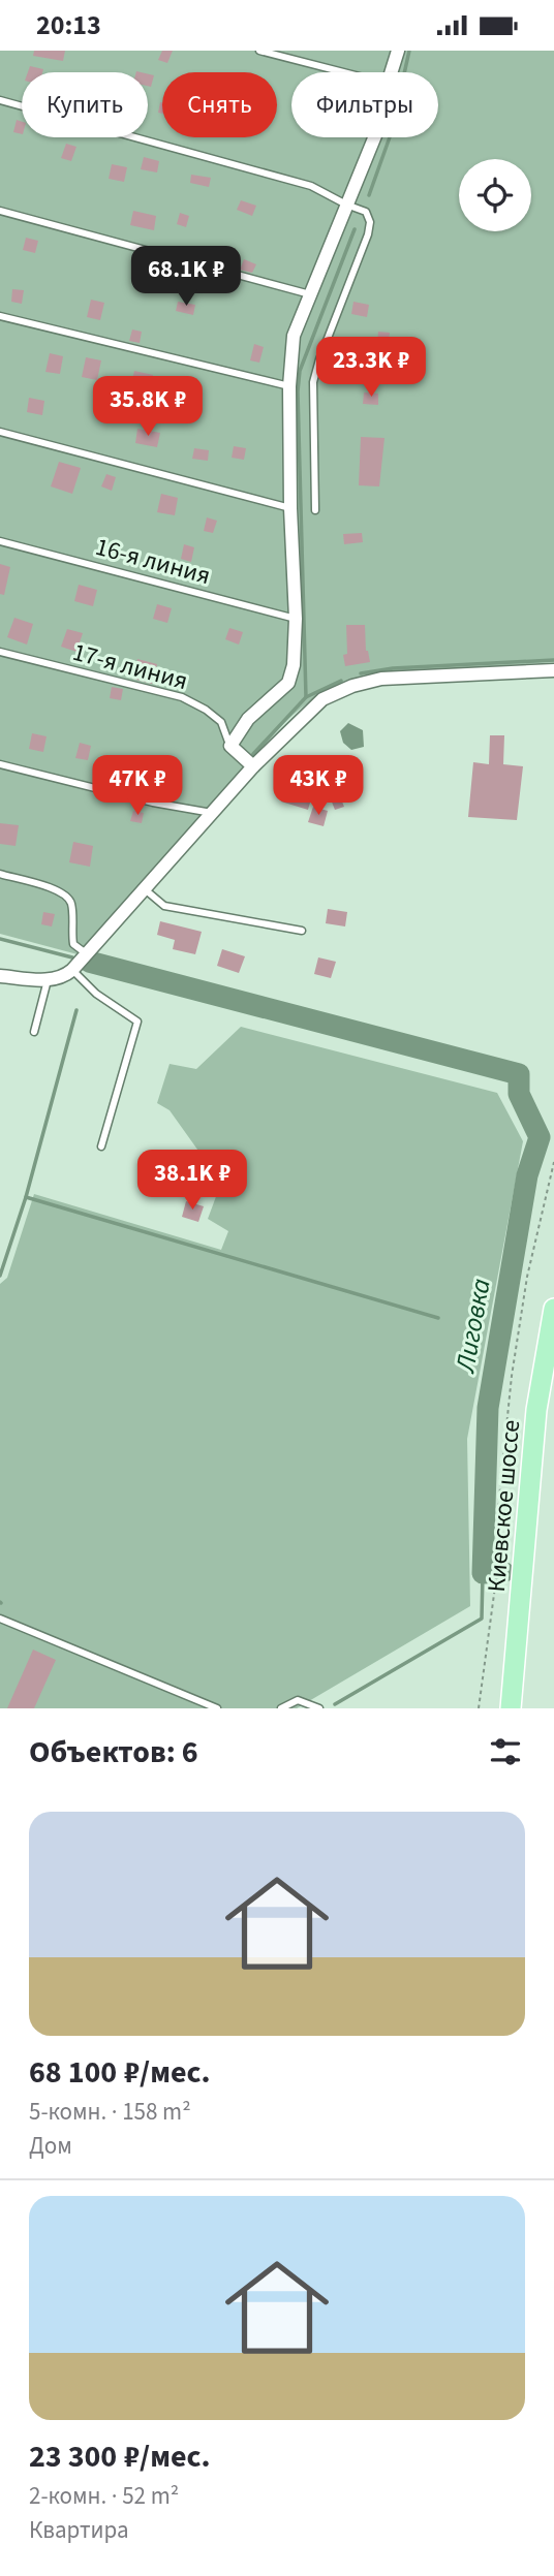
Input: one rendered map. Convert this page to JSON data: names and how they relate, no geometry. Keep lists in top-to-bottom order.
{
  "streets": {
    "main road": ["Киевское шоссе"],
    "lane": ["16-я линия", "17-я линия"]
  },
  "water": ["Лиговка"],
  "page": {
    "status": "20:13",
    "chip": ["Купить", "Снять", "Фильтры"],
    "price": [
      "68.1K ₽",
      "23.3K ₽",
      "35.8K ₽",
      "47K ₽",
      "43K ₽",
      "38.1K ₽"
    ],
    "heading": "Объектов: 6",
    "list": [
      {
        "name": "68 100 ₽/мес.",
        "note": "5-комн. · 158 m² · Дом"
      },
      {
        "name": "23 300 ₽/мес.",
        "note": "2-комн. · 52 m² · Квартира"
      }
    ]
  }
}
